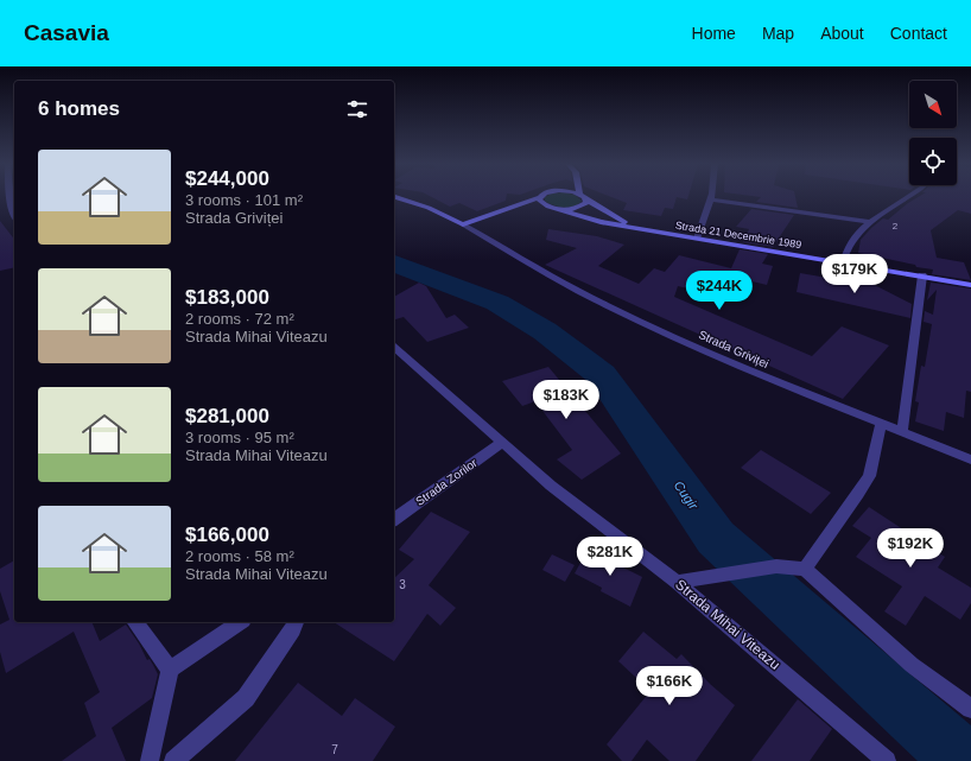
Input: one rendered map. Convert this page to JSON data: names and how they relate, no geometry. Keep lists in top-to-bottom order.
{
  "streets": {
    "main road": ["Strada 21 Decembrie 1989", "Strada Griviței"],
    "street": ["Strada Zorilor", "Strada Mihai Viteazu"]
  },
  "crossings": [
    ["Strada Zorilor", "Strada Mihai Viteazu"]
  ],
  "water": ["Cugir"],
  "house_numbers": ["2", "3", "7"],
  "north": "bottom right",
  "page": {
    "header": "Casavia",
    "nav": [
      "Home",
      "Map",
      "About",
      "Contact"
    ],
    "heading": "6 homes",
    "list": [
      {
        "name": "$244,000",
        "note": "3 rooms · 101 m² · Strada Griviței"
      },
      {
        "name": "$183,000",
        "note": "2 rooms · 72 m² · Strada Mihai Viteazu"
      },
      {
        "name": "$281,000",
        "note": "3 rooms · 95 m² · Strada Mihai Viteazu"
      },
      {
        "name": "$166,000",
        "note": "2 rooms · 58 m² · Strada Mihai Viteazu"
      }
    ],
    "price": [
      "$179K",
      "$244K",
      "$183K",
      "$192K",
      "$281K",
      "$166K"
    ]
  }
}
